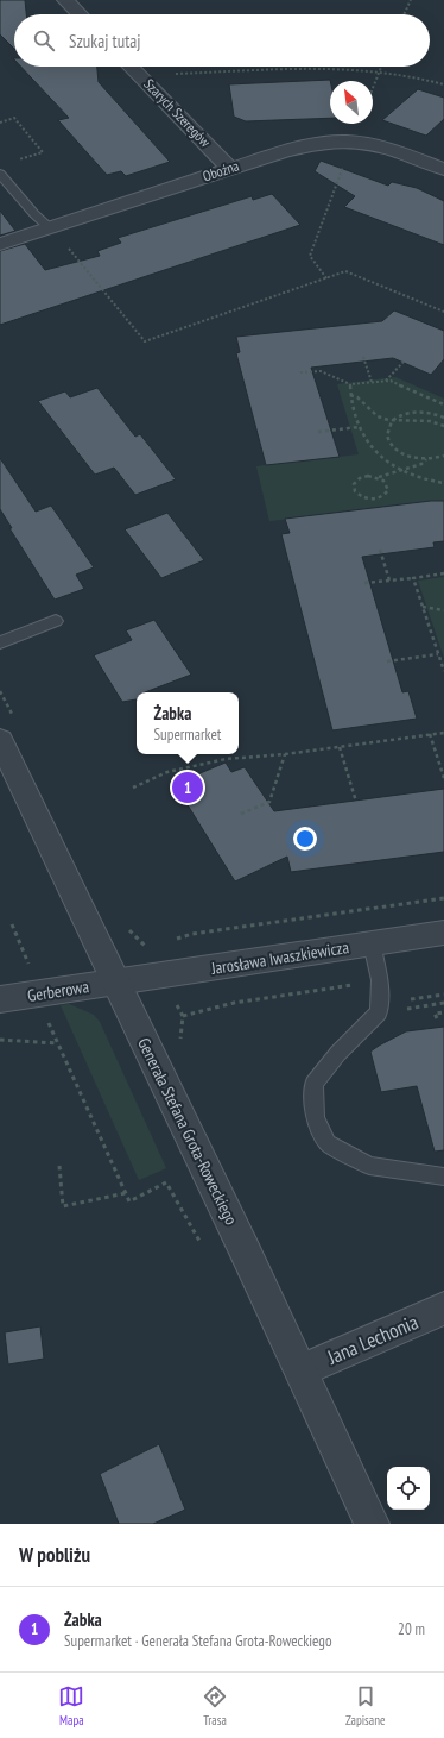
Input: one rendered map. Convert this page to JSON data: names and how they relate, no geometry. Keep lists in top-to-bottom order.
{
  "streets": {
    "street": [
      "Szarych Szeregów",
      "Oboźna",
      "Jarosława Iwaszkiewicza",
      "Gerberowa",
      "Generała Stefana Grota-Roweckiego",
      "Jana Lechonia"
    ]
  },
  "crossings": [
    ["Szarych Szeregów", "Oboźna"],
    ["Jarosława Iwaszkiewicza", "Gerberowa"],
    ["Jarosława Iwaszkiewicza", "Generała Stefana Grota-Roweckiego"],
    ["Gerberowa", "Generała Stefana Grota-Roweckiego"],
    ["Generała Stefana Grota-Roweckiego", "Jana Lechonia"]
  ],
  "north": "top left",
  "page": {
    "search": "Szukaj tutaj",
    "popup": ["Żabka", "Supermarket"],
    "pins": "1",
    "heading": "W pobliżu",
    "list": [
      {
        "mark": "1",
        "name": "Żabka",
        "note": "Supermarket · Generała Stefana Grota-Roweckiego",
        "value": "20 m"
      }
    ],
    "nav": ["Mapa", "Trasa", "Zapisane"]
  }
}
